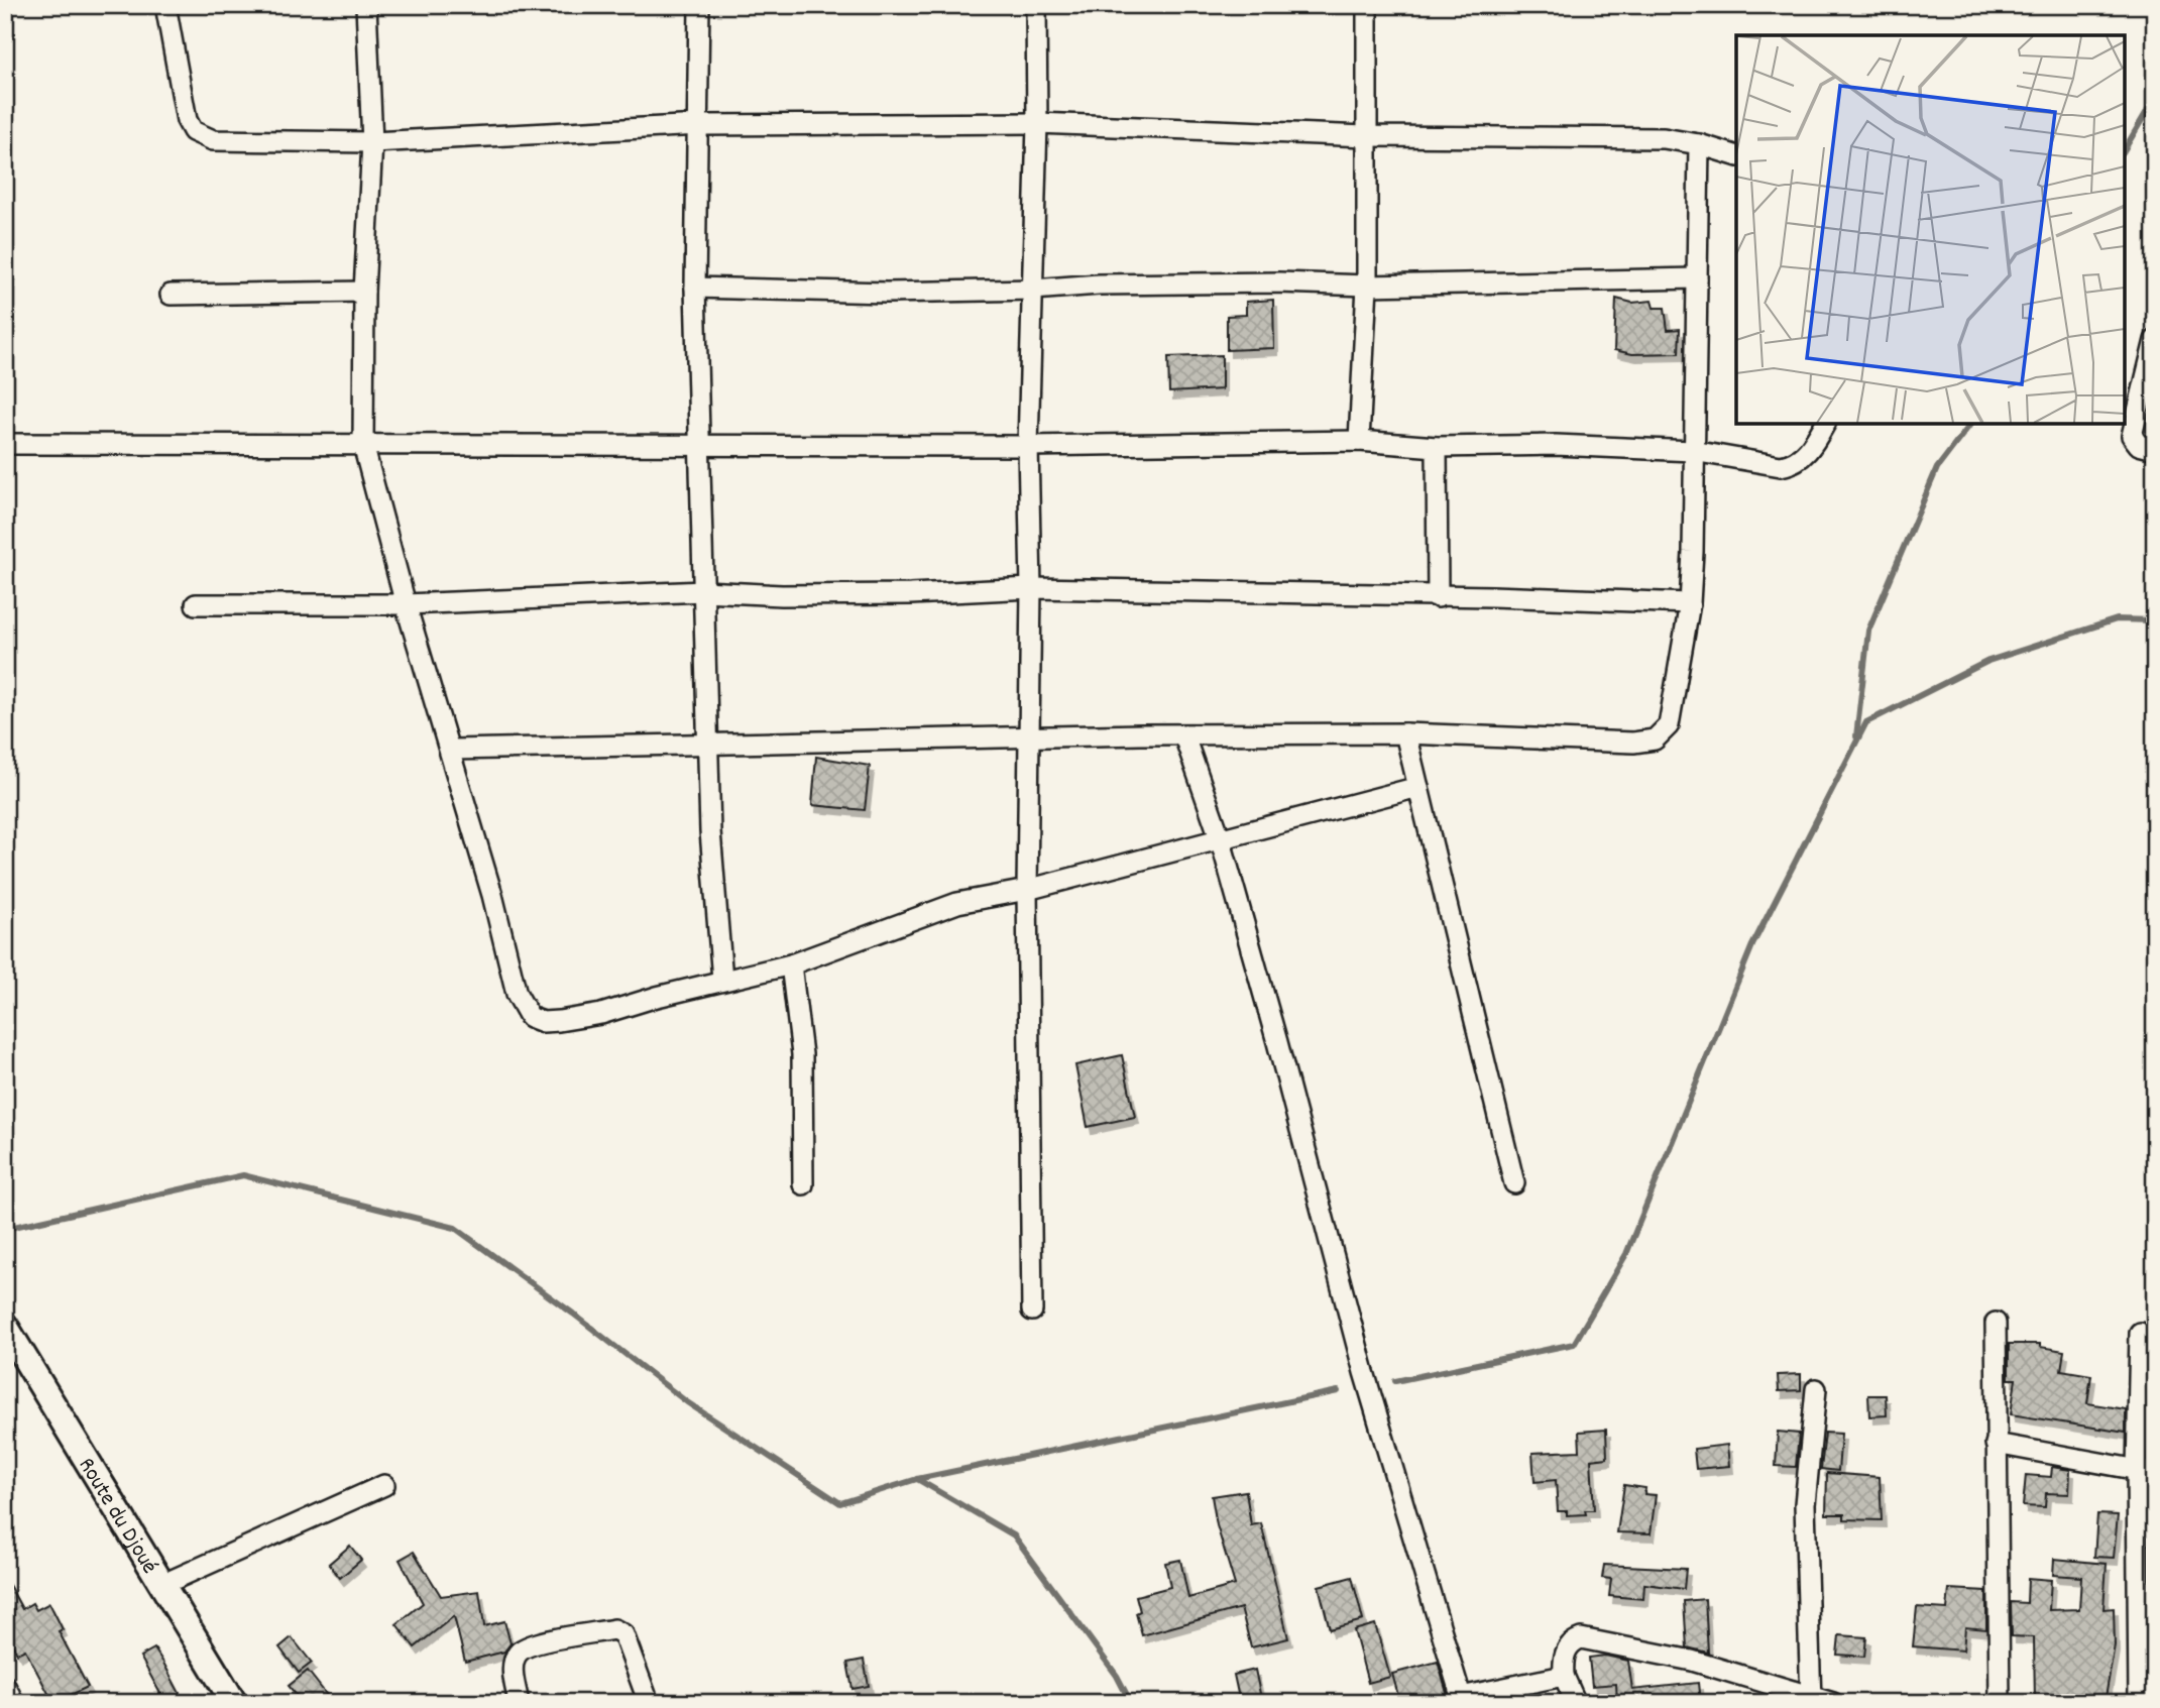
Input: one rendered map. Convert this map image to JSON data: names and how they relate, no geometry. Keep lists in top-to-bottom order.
{
  "streets": {
    "main road": ["Route du Djoué"]
  }
}
